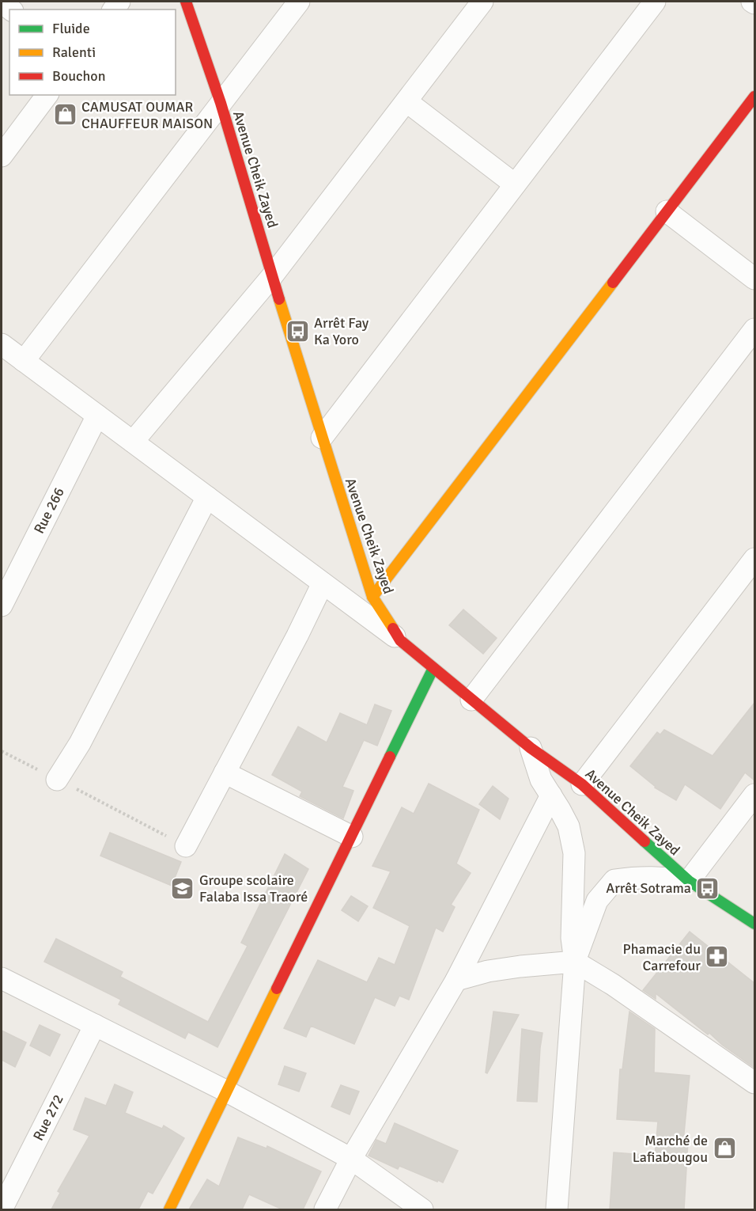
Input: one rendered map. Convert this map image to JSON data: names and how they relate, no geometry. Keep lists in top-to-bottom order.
{
  "streets": {
    "street": ["Avenue Cheik Zayed", "Rue 266", "Rue 272"]
  },
  "places": {
    "shop": ["CAMUSAT OUMAR CHAUFFEUR MAISON", "Marché de Lafiabougou"],
    "bus stop": ["Arrêt Fay Ka Yoro", "Arrêt Sotrama"],
    "school or university": ["Groupe scolaire Falaba Issa Traoré"],
    "pharmacy": ["Phamacie du Carrefour"]
  },
  "legend": ["Fluide", "Ralenti", "Bouchon"]
}
